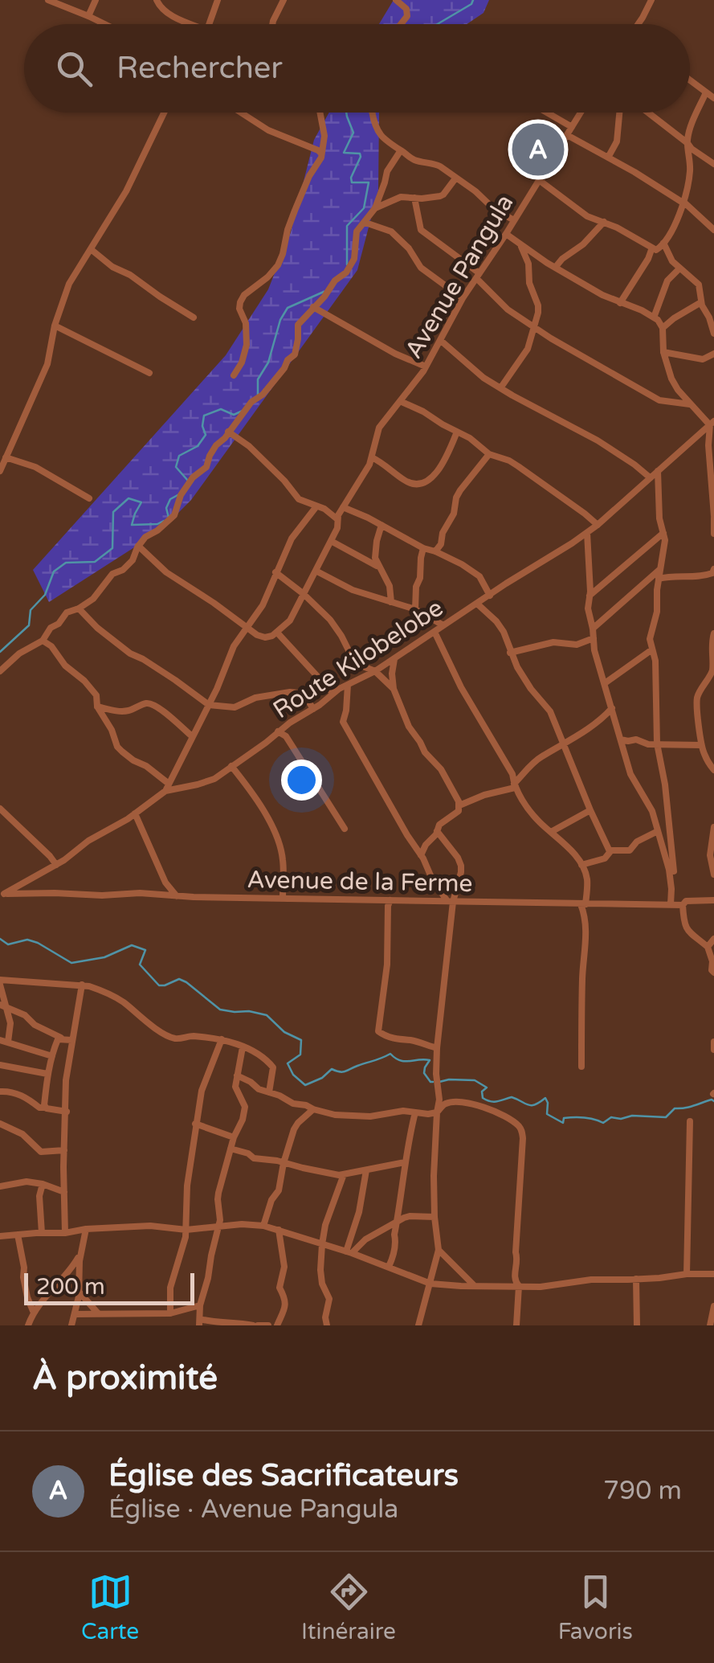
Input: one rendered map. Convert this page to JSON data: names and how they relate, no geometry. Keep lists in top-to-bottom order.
{
  "streets": {
    "street": ["Avenue Pangula", "Route Kilobelobe", "Avenue de la Ferme"]
  },
  "crossings": [
    ["Route Kilobelobe", "Avenue de la Ferme"]
  ],
  "scale_bar": "200 m",
  "page": {
    "search": "Rechercher",
    "pins": "A",
    "scale": "200 m",
    "heading": "À proximité",
    "list": [
      {
        "mark": "A",
        "name": "Église des Sacrificateurs",
        "note": "Église · Avenue Pangula",
        "value": "790 m"
      }
    ],
    "nav": ["Carte", "Itinéraire", "Favoris"]
  }
}
